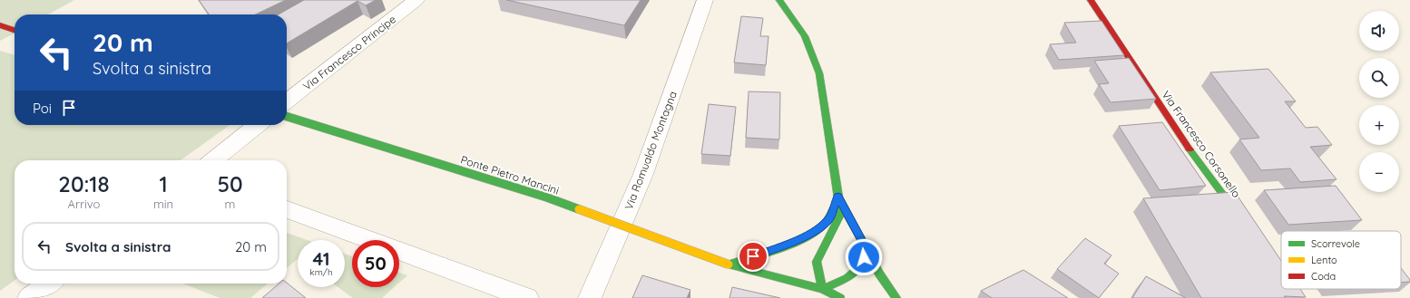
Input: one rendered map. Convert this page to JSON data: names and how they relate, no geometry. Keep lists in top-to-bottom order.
{
  "streets": {
    "main road": ["Via Francesco Corsonello", "Ponte Pietro Mancini"],
    "street": ["Via Francesco Principe", "Via Romualdo Montagna"]
  },
  "legend": ["Scorrevole", "Lento", "Coda"],
  "page": {
    "map_buttons": ["+", "−"],
    "turn": ["20 m", "Svolta a sinistra"],
    "then": "Poi",
    "eta": [
      "20:18",
      "Arrivo",
      "1",
      "min",
      "50",
      "m"
    ],
    "list": [
      {
        "name": "Svolta a sinistra",
        "value": "20 m"
      }
    ],
    "speed": "41 km/h",
    "limit": "50"
  }
}
